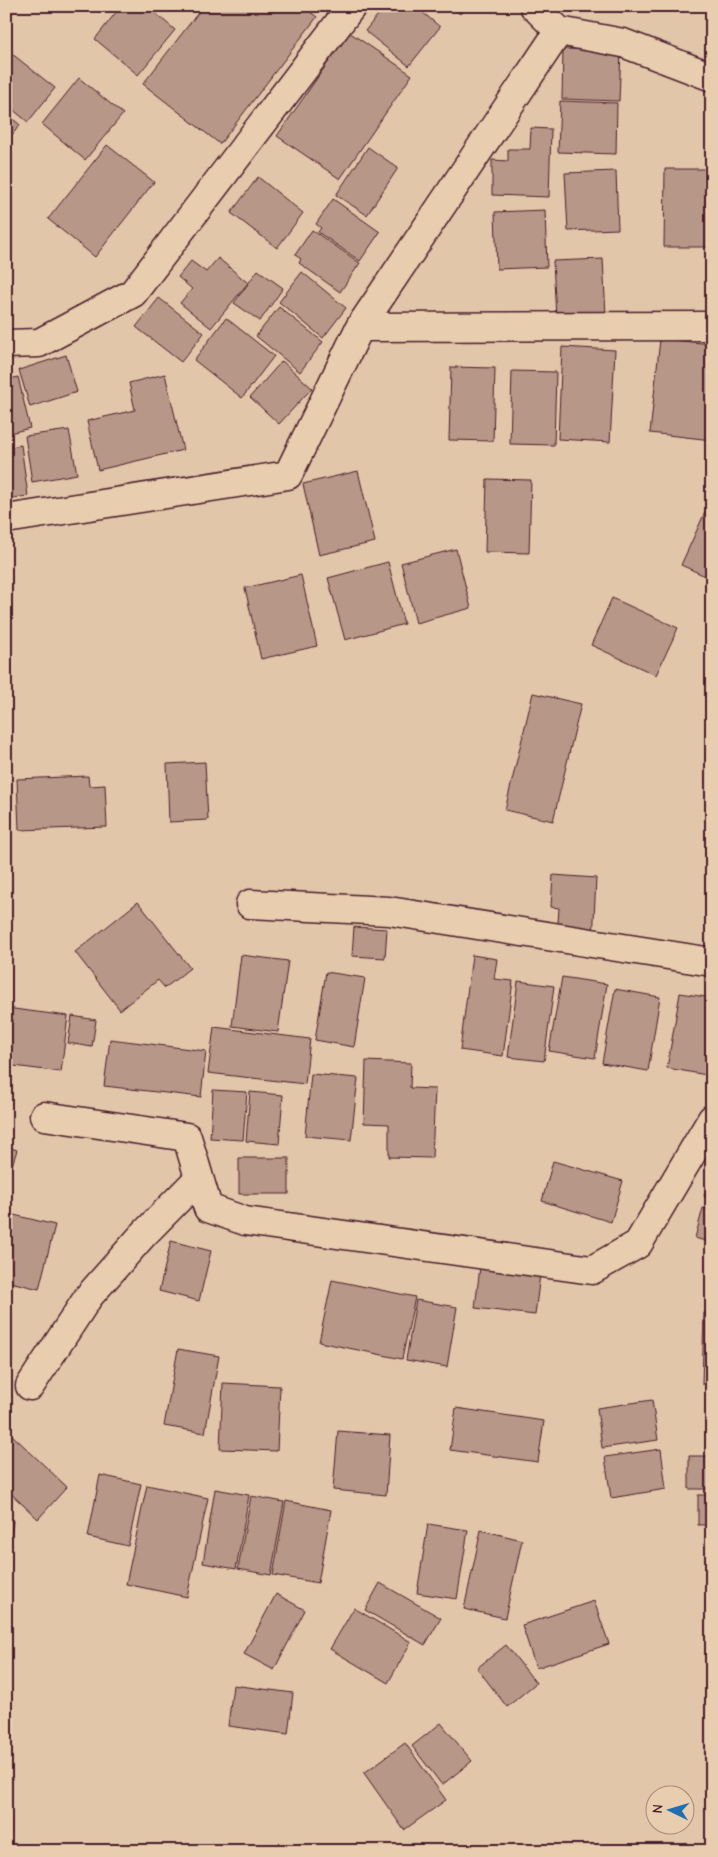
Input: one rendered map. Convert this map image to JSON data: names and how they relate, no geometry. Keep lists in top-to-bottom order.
{
  "north": "left"
}
